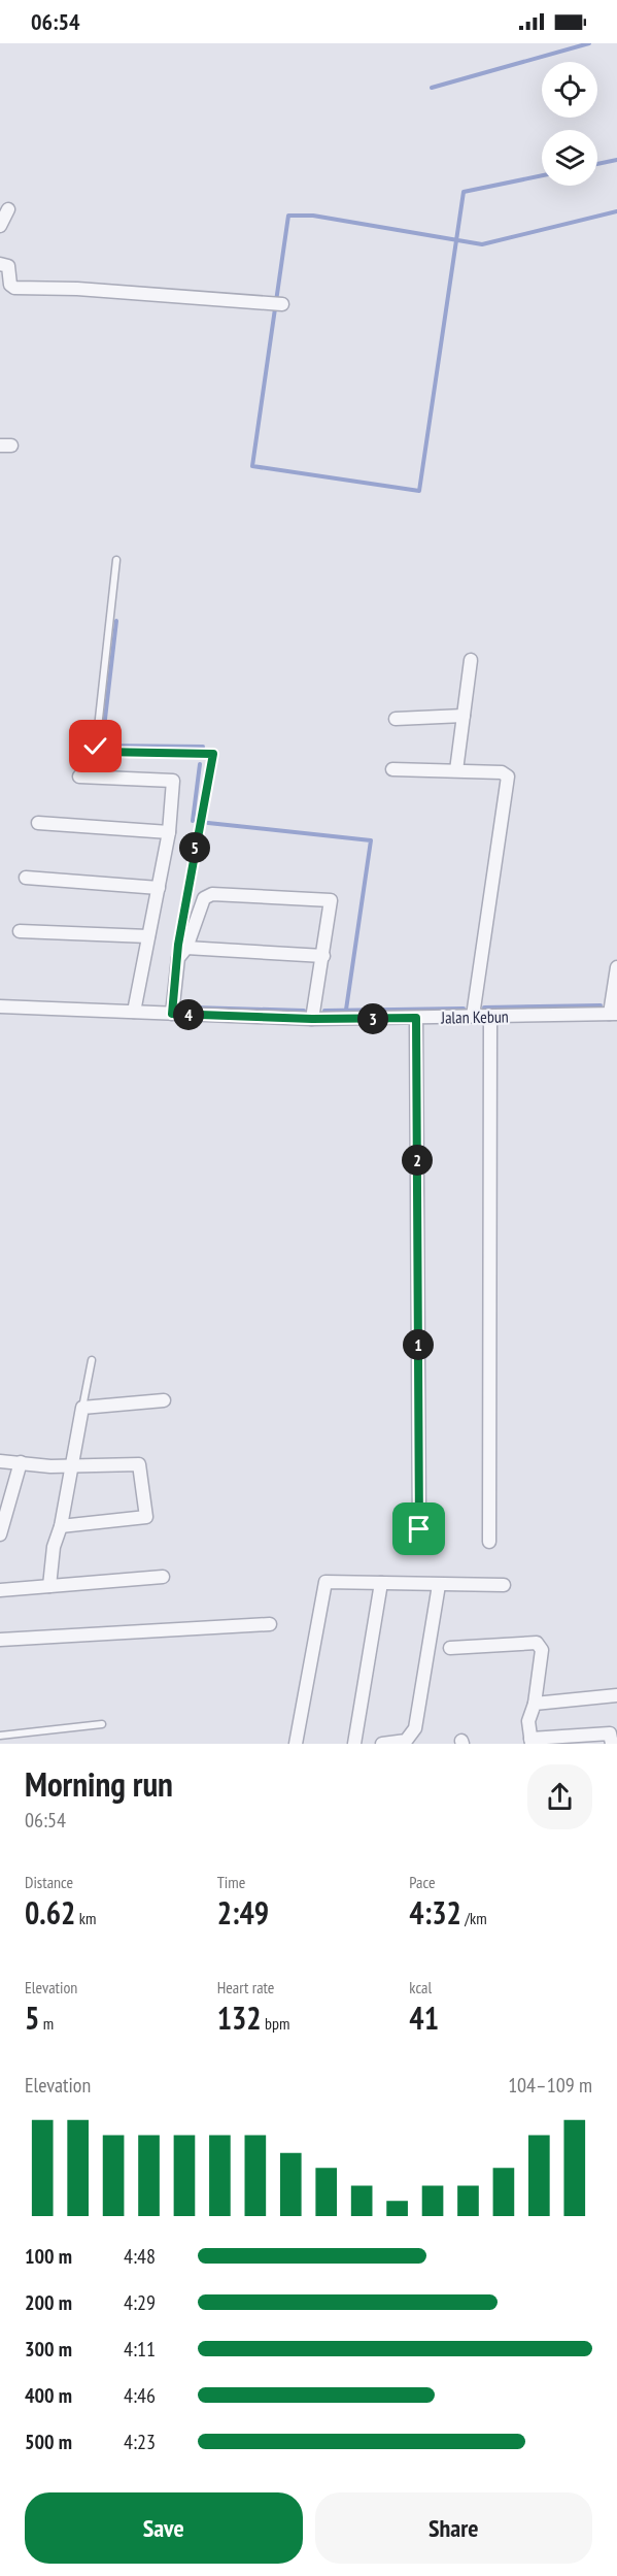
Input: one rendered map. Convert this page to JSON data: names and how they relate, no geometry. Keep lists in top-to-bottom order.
{
  "streets": {
    "street": ["Jalan Kebun"]
  },
  "page": {
    "status": "06:54",
    "pins": [
      "5",
      "4",
      "3",
      "2",
      "1"
    ],
    "heading": ["Morning run", "06:54"],
    "stats": [
      ["Distance", "0.62 km"],
      ["Time", "2:49"],
      ["Pace", "4:32 /km"],
      ["Elevation", "5 m"],
      ["Heart rate", "132 bpm"],
      ["kcal", "41"]
    ],
    "chart": ["Elevation", "104–109 m"],
    "list": [
      {
        "name": "100 m",
        "note": "4:48"
      },
      {
        "name": "200 m",
        "note": "4:29"
      },
      {
        "name": "300 m",
        "note": "4:11"
      },
      {
        "name": "400 m",
        "note": "4:46"
      },
      {
        "name": "500 m",
        "note": "4:23"
      }
    ],
    "buttons": ["Save", "Share"]
  }
}
